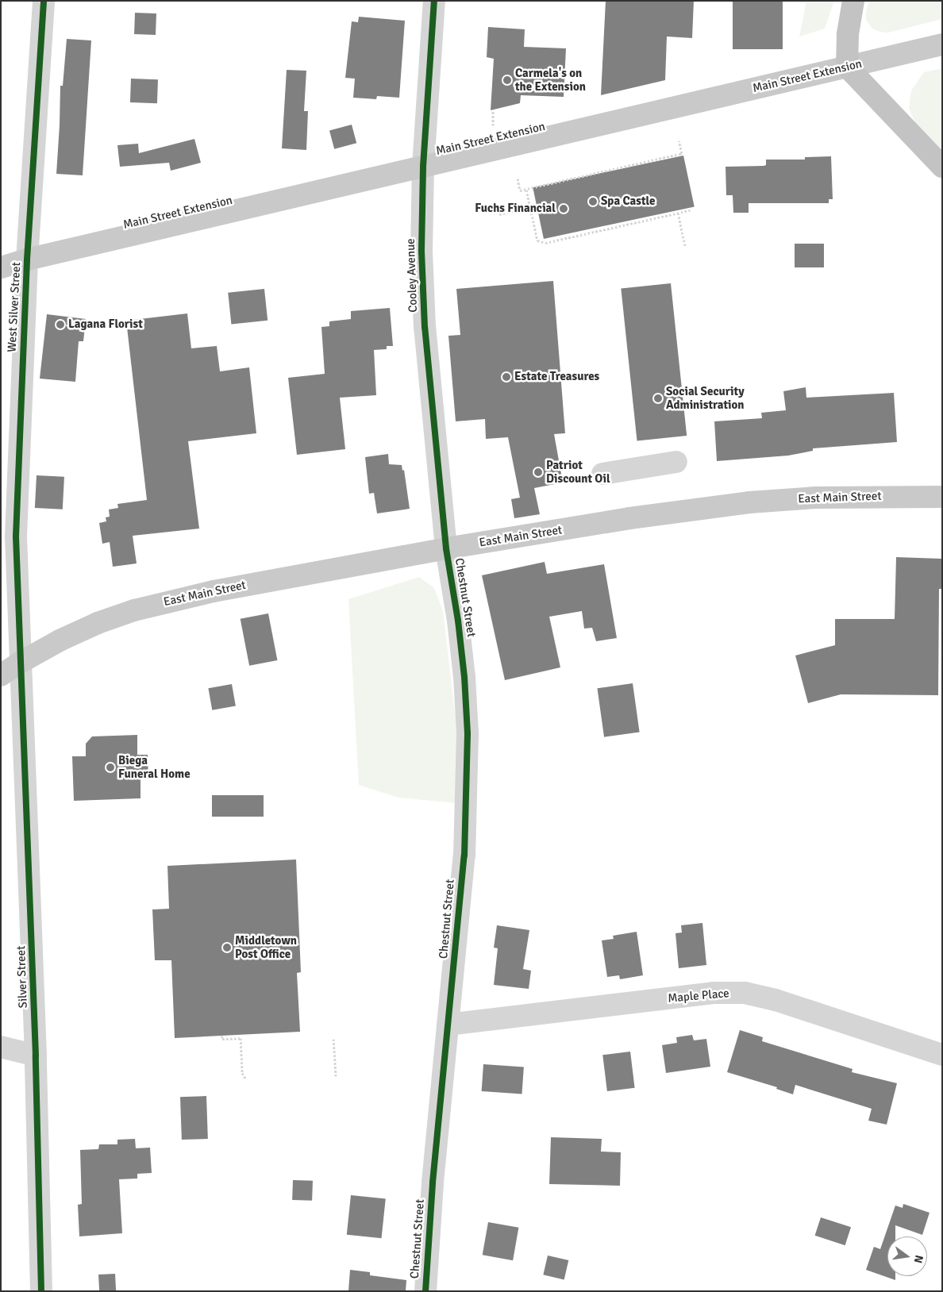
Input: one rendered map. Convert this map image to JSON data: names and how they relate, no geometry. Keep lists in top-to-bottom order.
{
  "streets": {
    "main road": ["Main Street Extension", "East Main Street"],
    "street": [
      "Cooley Avenue",
      "West Silver Street",
      "Chestnut Street",
      "Silver Street",
      "Maple Place"
    ]
  },
  "crossings": [
    ["Main Street Extension", "Cooley Avenue"],
    ["Main Street Extension", "West Silver Street"],
    ["Cooley Avenue", "East Main Street"],
    ["Cooley Avenue", "Chestnut Street"],
    ["West Silver Street", "East Main Street"],
    ["West Silver Street", "Silver Street"],
    ["East Main Street", "Chestnut Street"],
    ["East Main Street", "Silver Street"],
    ["Chestnut Street", "Maple Place"]
  ],
  "places": [
    "Carmela's on the Extension",
    "Spa Castle",
    "Fuchs Financial",
    "Lagana Florist",
    "Estate Treasures",
    "Social Security Administration",
    "Patriot Discount Oil",
    "Biega Funeral Home",
    "Middletown Post Office"
  ],
  "north": "right"
}
